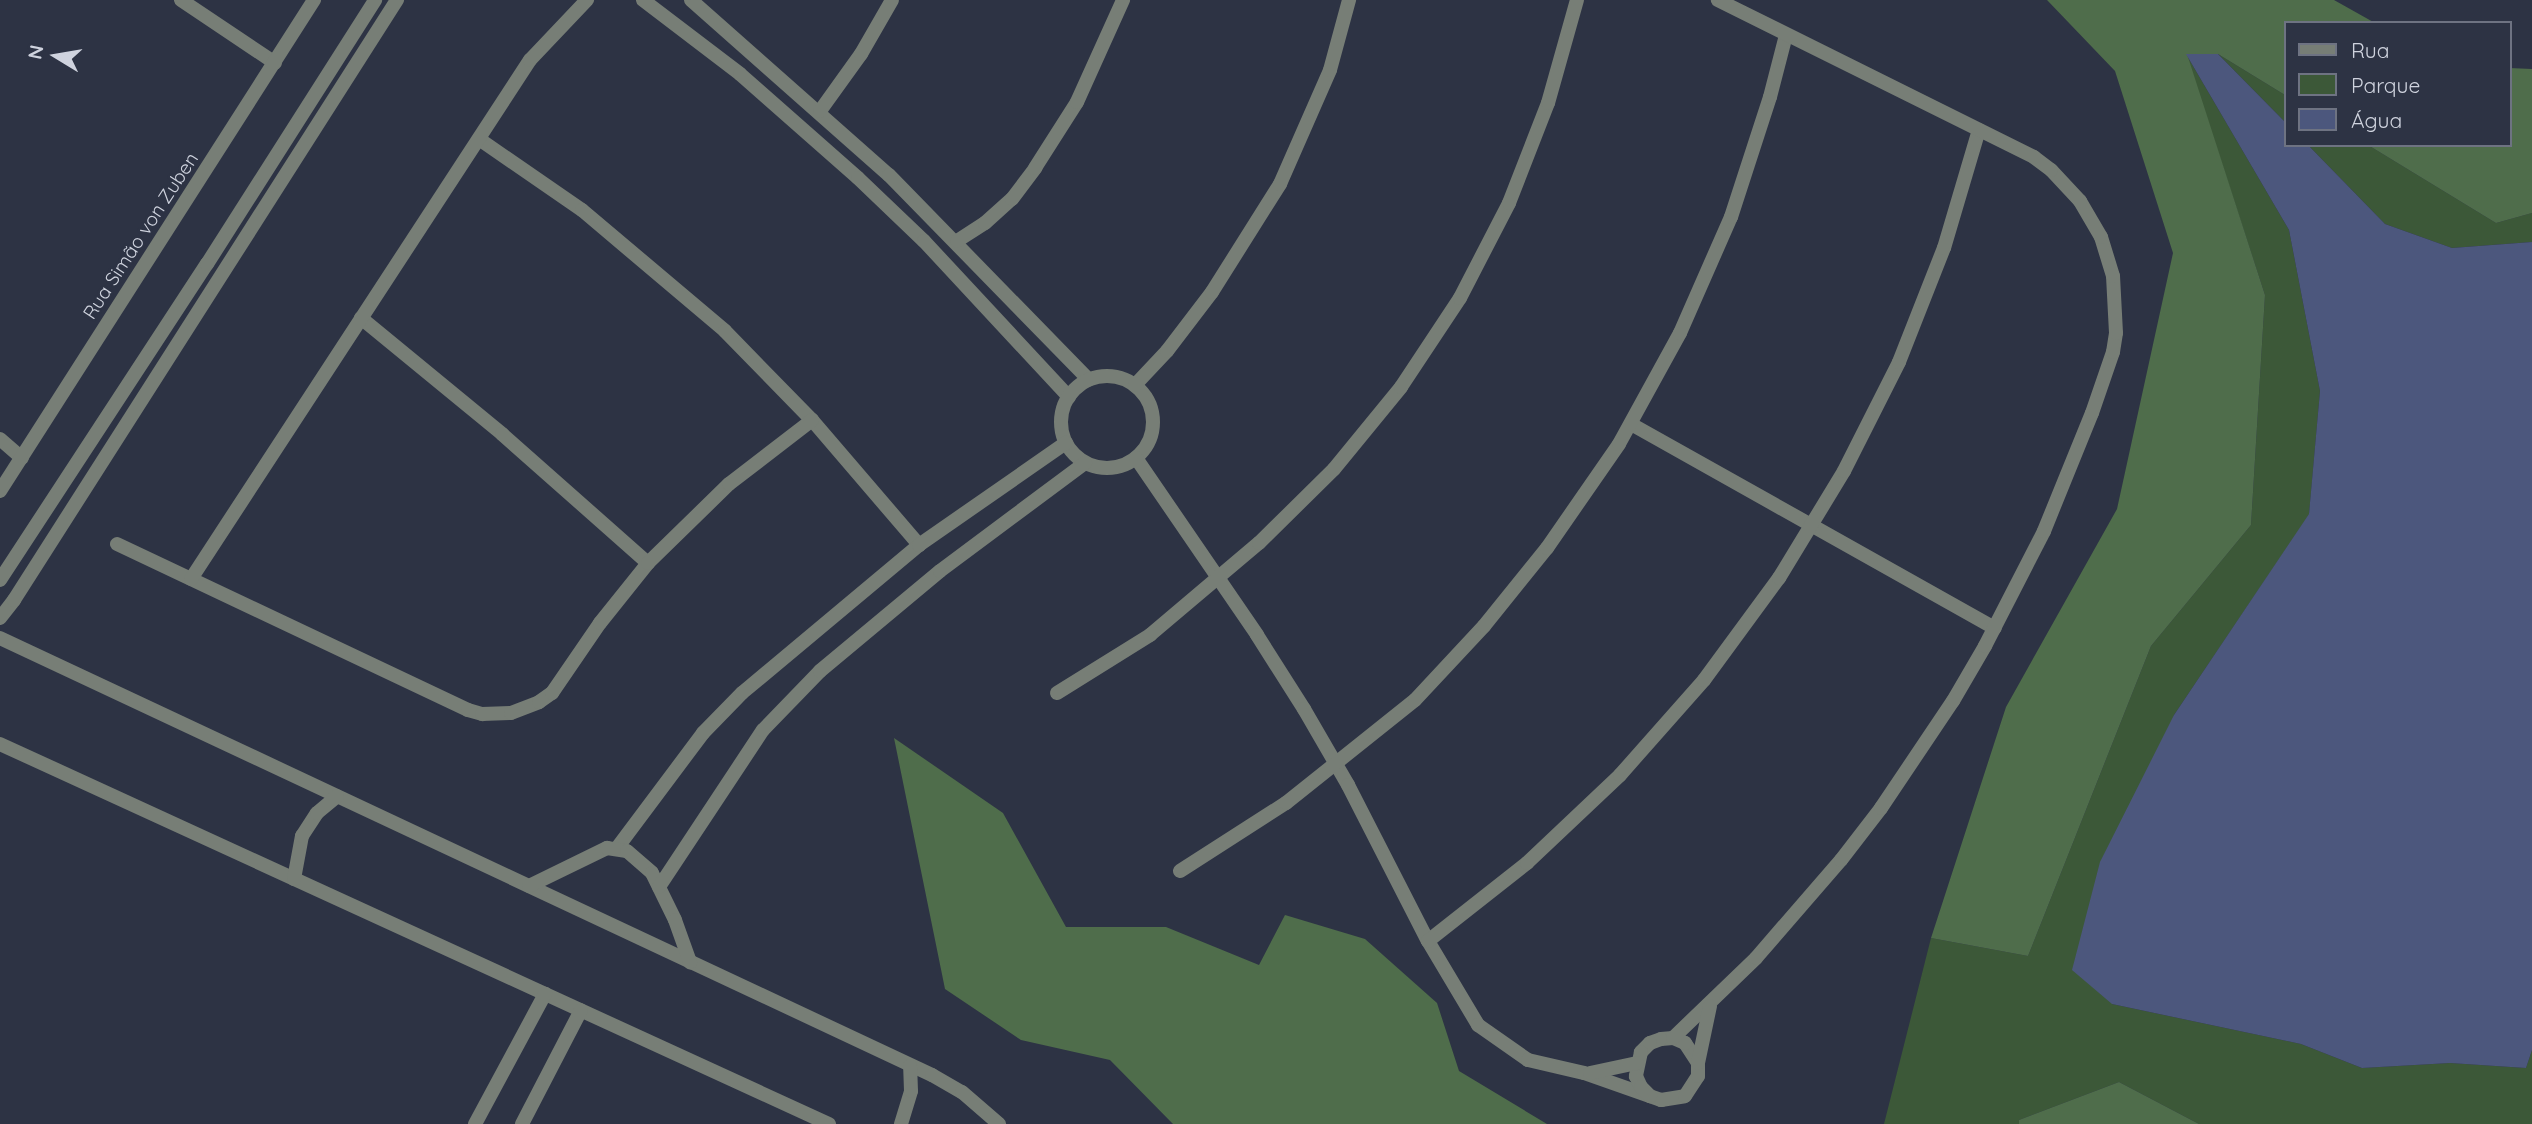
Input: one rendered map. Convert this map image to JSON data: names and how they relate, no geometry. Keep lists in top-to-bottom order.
{
  "streets": {
    "street": ["Rua Simão von Zuben"]
  },
  "legend": ["Rua", "Parque", "Água"],
  "north": "left"
}
